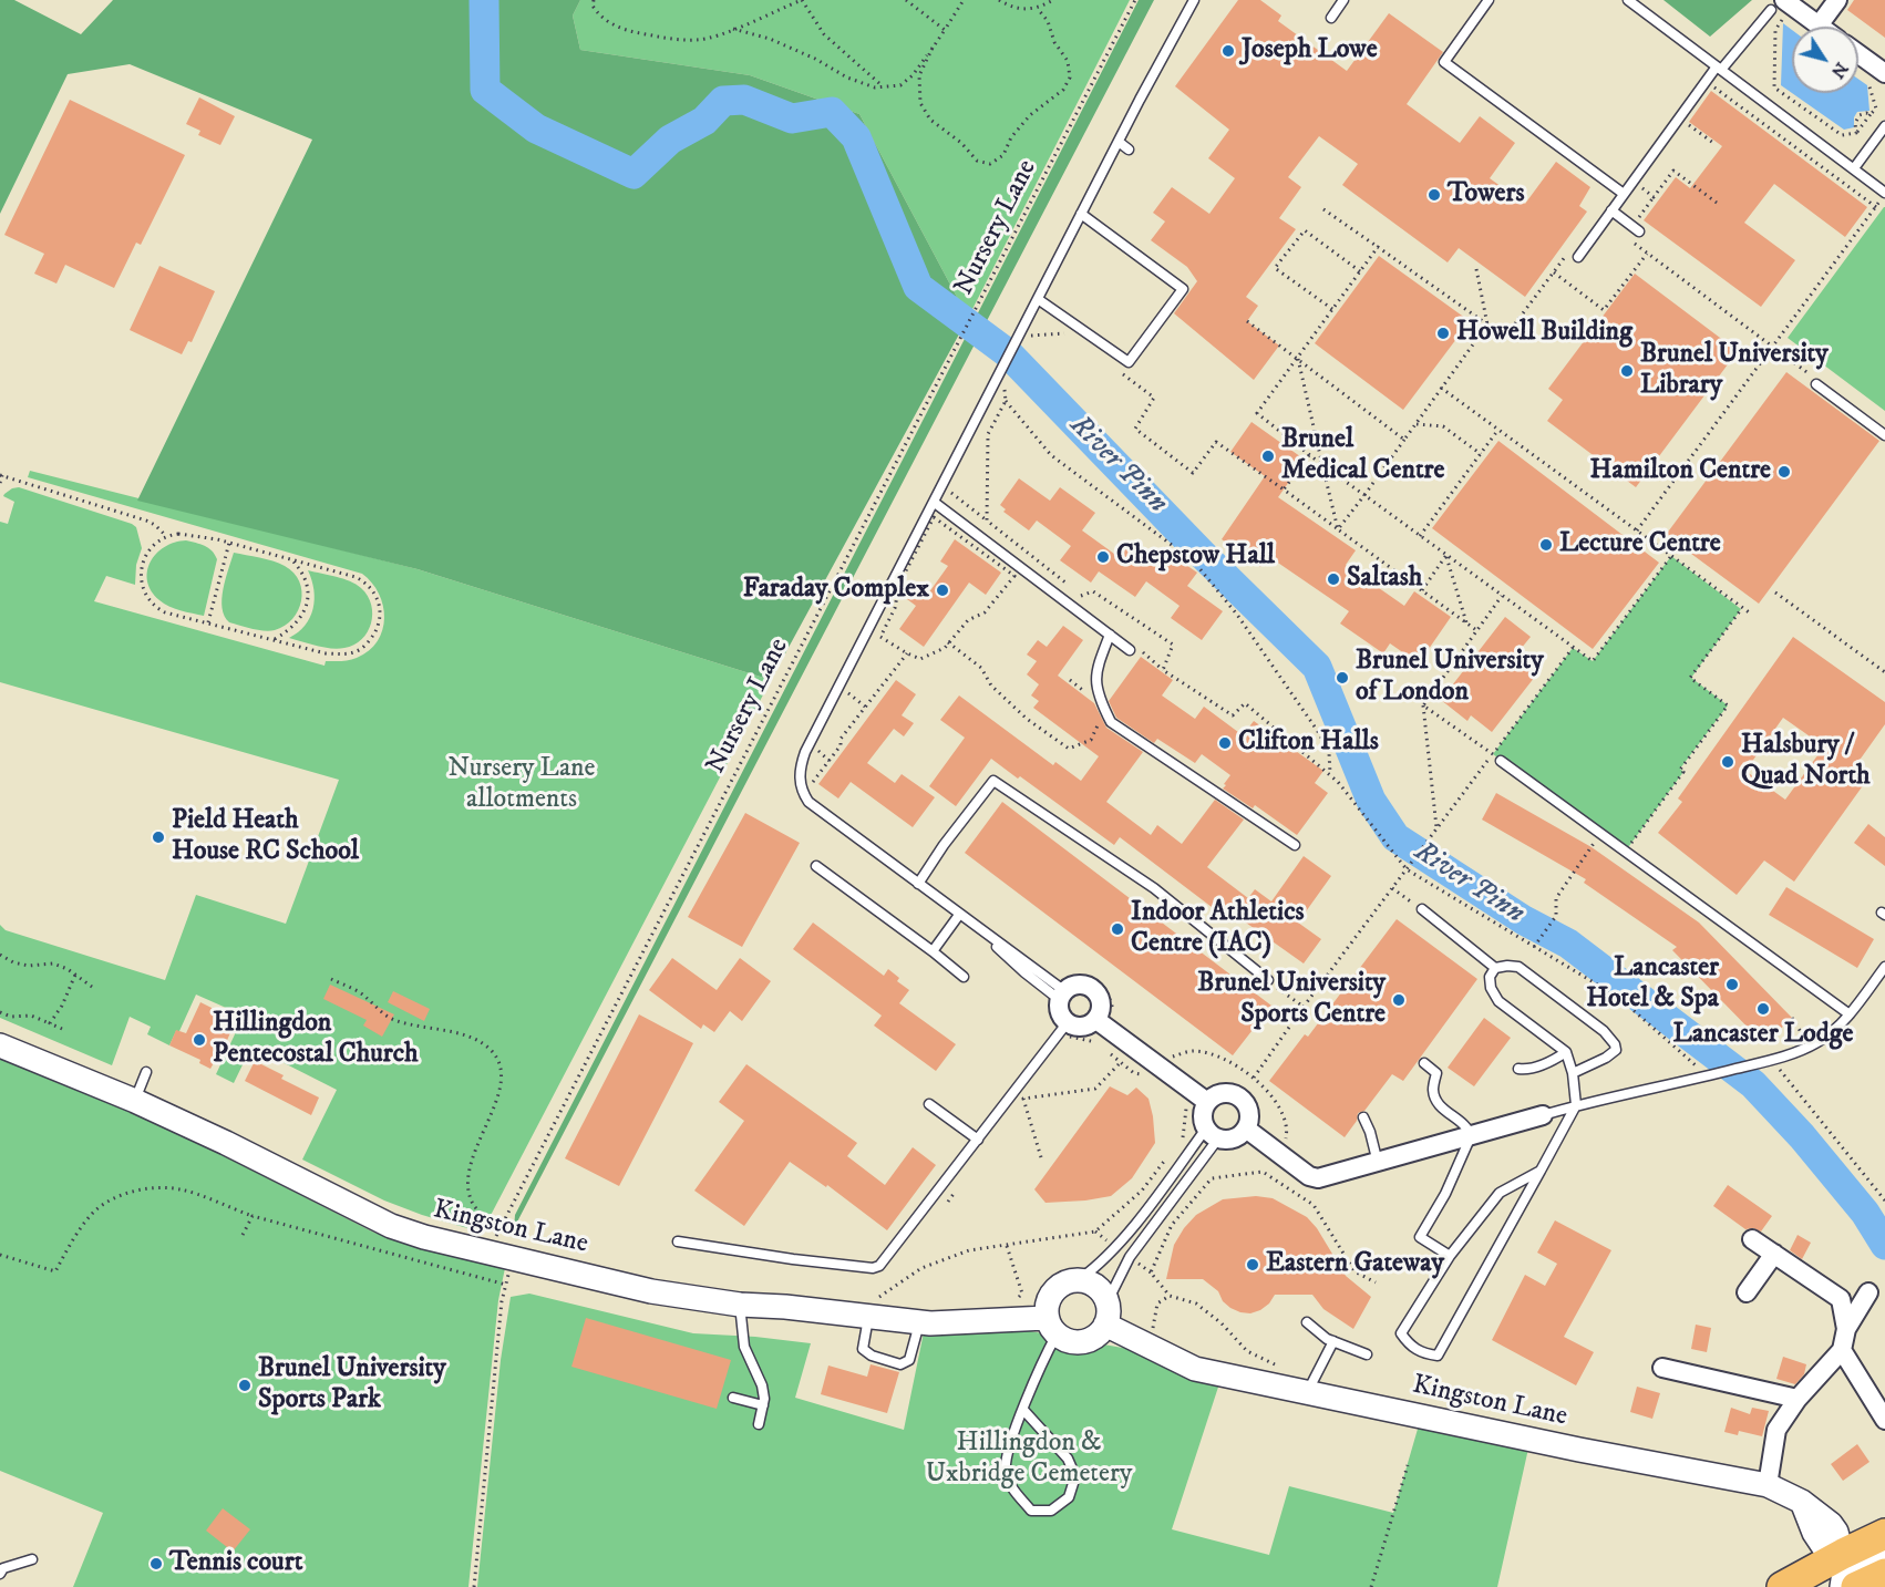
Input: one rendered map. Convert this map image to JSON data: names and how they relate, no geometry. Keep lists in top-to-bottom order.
{
  "streets": {
    "street": ["Kingston Lane"],
    "path": ["Nursery Lane"]
  },
  "crossings": [
    ["Nursery Lane", "Kingston Lane"]
  ],
  "water": ["River Pinn"],
  "parks": ["Nursery Lane allotments", "Hillingdon & Uxbridge Cemetery"],
  "places": [
    "Joseph Lowe",
    "Towers",
    "Howell Building",
    "Brunel University Library",
    "Brunel Medical Centre",
    "Hamilton Centre",
    "Lecture Centre",
    "Chepstow Hall",
    "Saltash",
    "Faraday Complex",
    "Brunel University of London",
    "Clifton Halls",
    "Halsbury / Quad North",
    "Pield Heath House RC School",
    "Indoor Athletics Centre (IAC)",
    "Lancaster Hotel & Spa",
    "Brunel University Sports Centre",
    "Lancaster Lodge",
    "Hillingdon Pentecostal Church",
    "Eastern Gateway",
    "Brunel University Sports Park",
    "Tennis court"
  ],
  "north": "bottom right"
}
